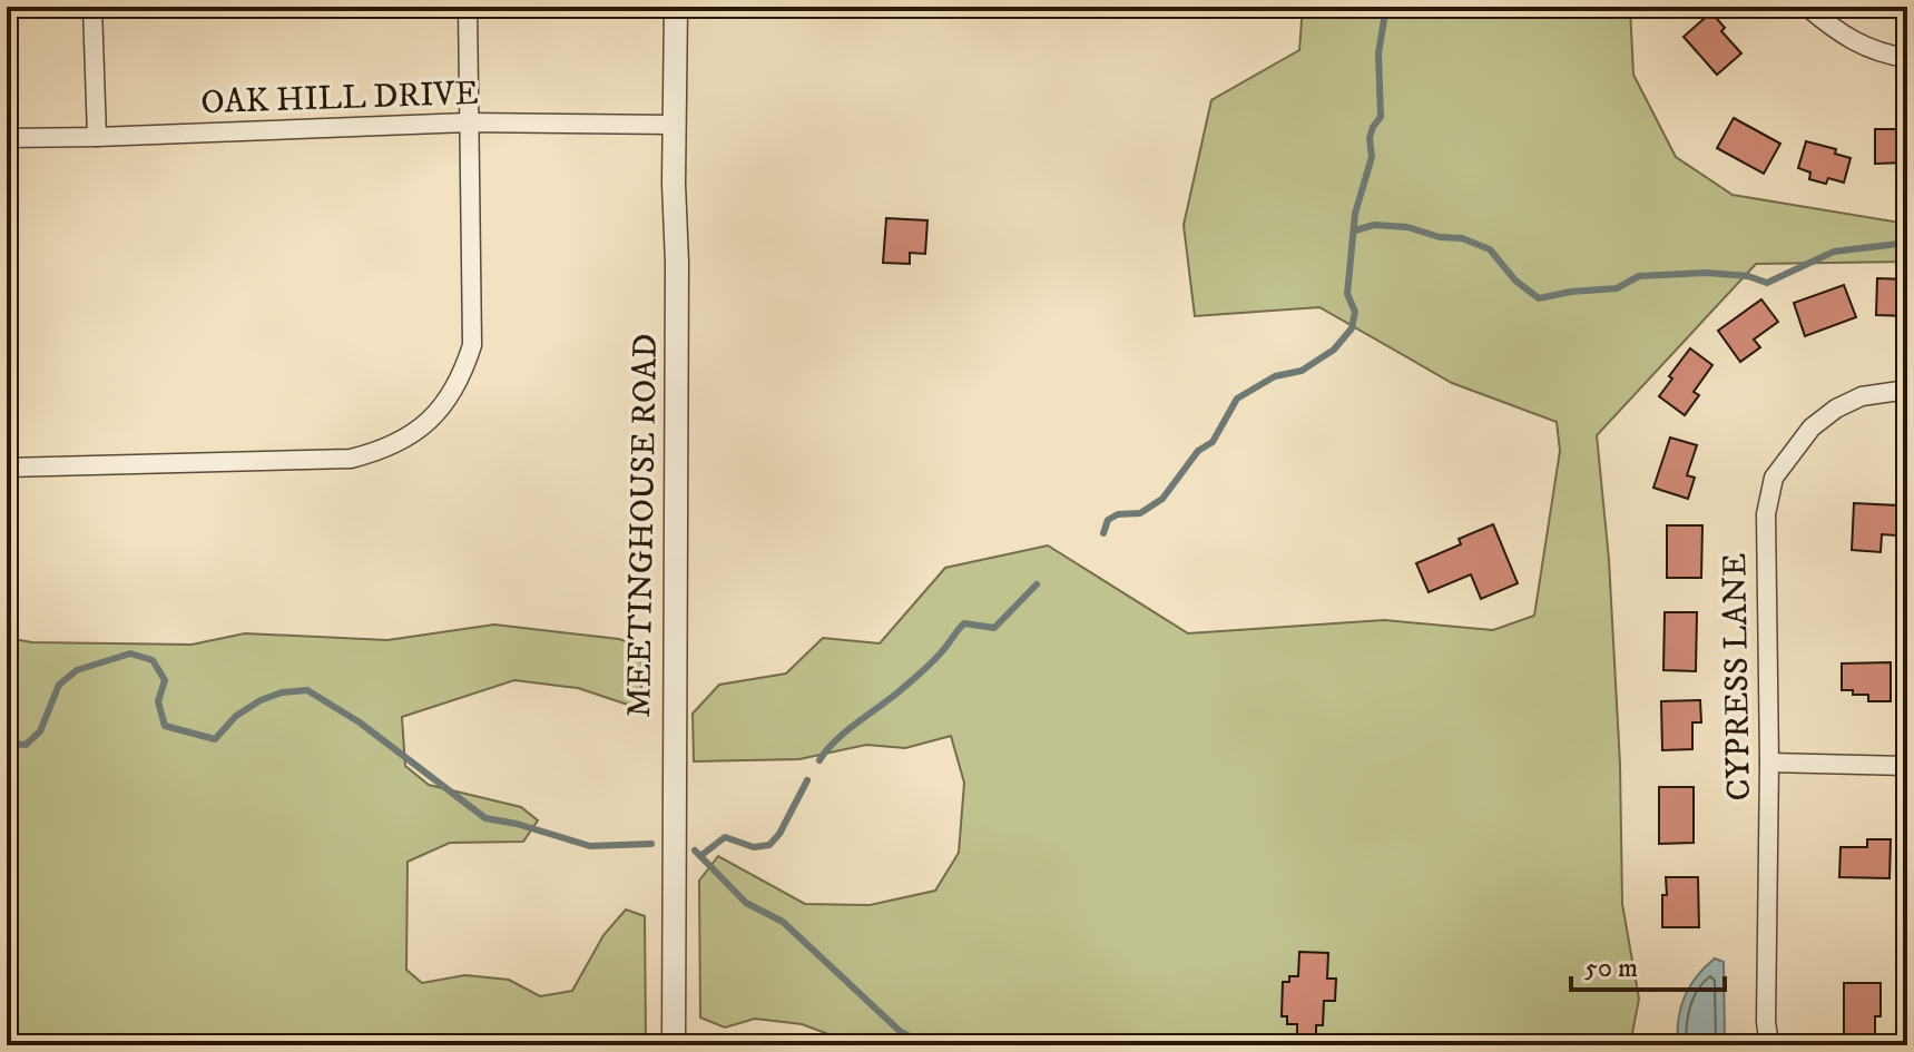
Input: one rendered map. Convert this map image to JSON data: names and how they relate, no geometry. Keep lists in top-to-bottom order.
{
  "streets": {
    "street": ["OAK HILL DRIVE", "MEETINGHOUSE ROAD", "CYPRESS LANE"]
  },
  "crossings": [
    ["OAK HILL DRIVE", "MEETINGHOUSE ROAD"]
  ],
  "scale_bar": "50 m"
}
